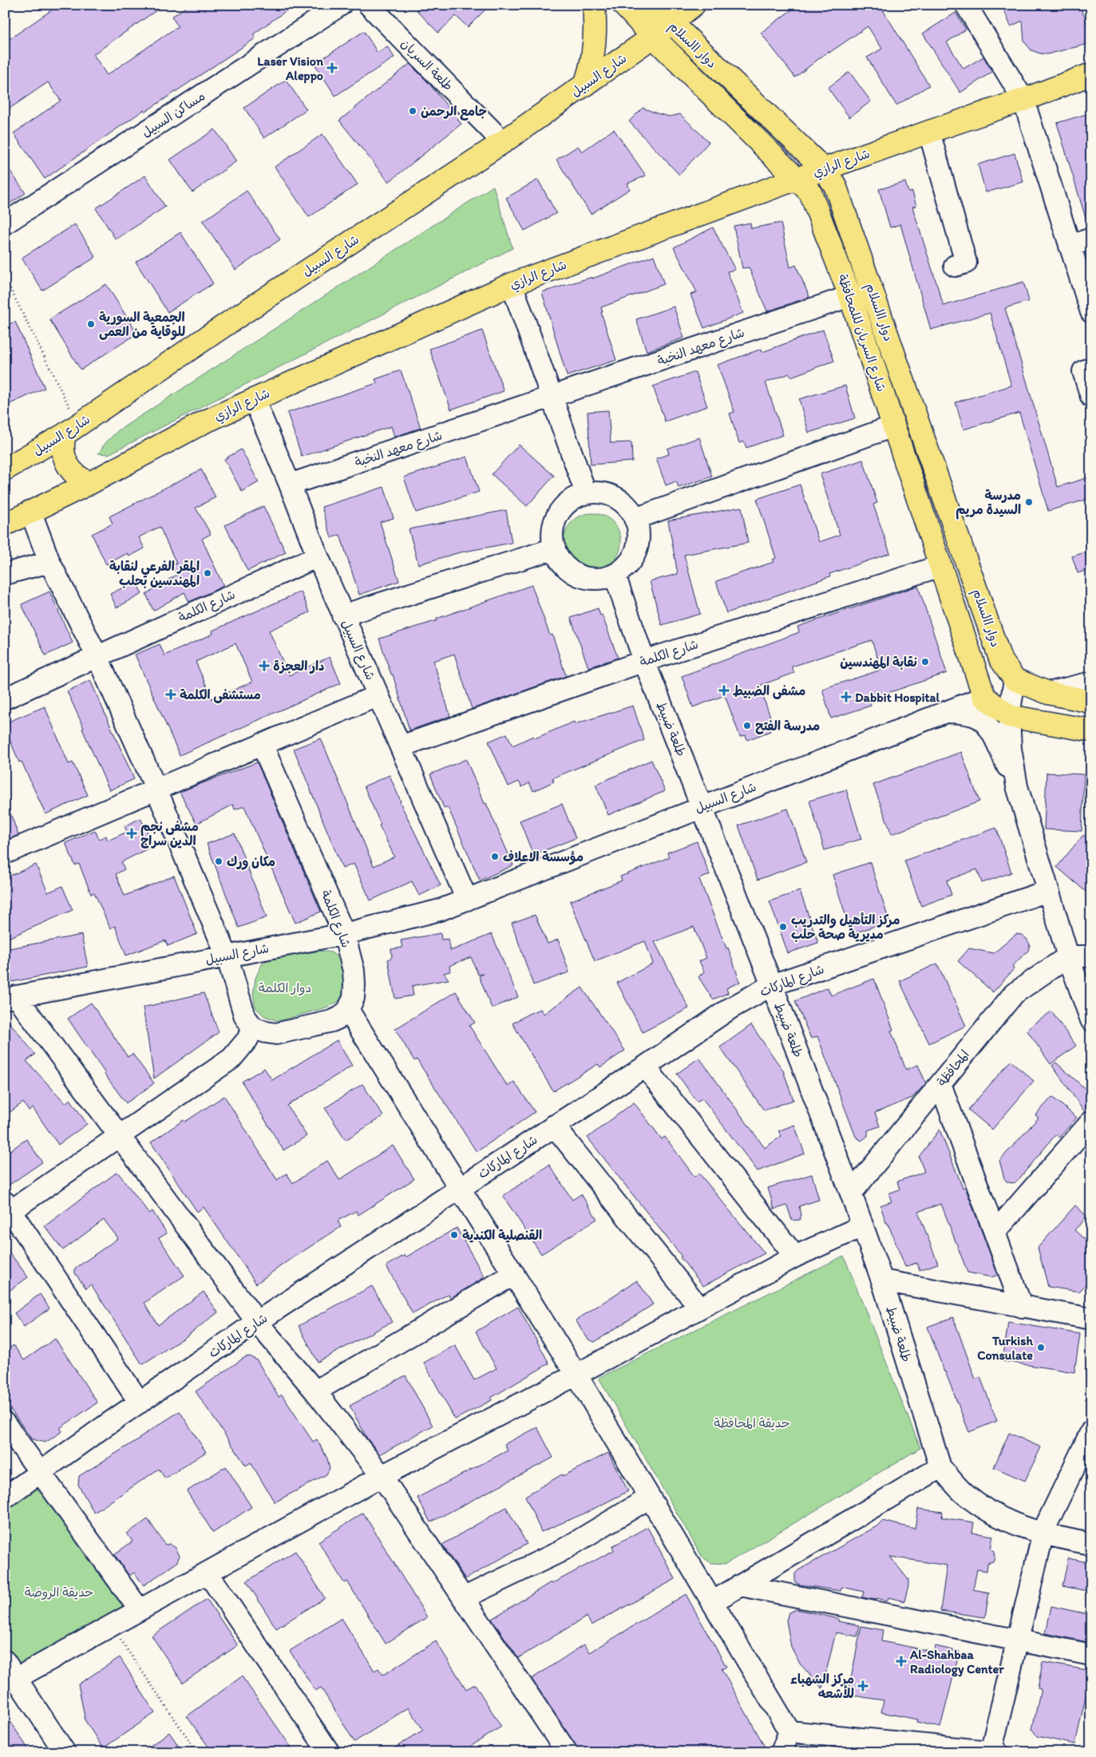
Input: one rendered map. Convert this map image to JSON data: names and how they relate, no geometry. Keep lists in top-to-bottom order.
{
  "streets": {
    "main road": [
      "دوار االسلام",
      "شارع السبيل",
      "شارع الرازي",
      "شارع السريان لللمحافظة"
    ],
    "street": [
      "طلعة السريان",
      "مساكن السبيل",
      "شارع معهد النخبة",
      "شارع الكلمة",
      "طلعة ضبيط",
      "شارع الماركات",
      "المحافظة"
    ]
  },
  "crossings": [
    ["دوار االسلام", "شارع السبيل"],
    ["دوار االسلام", "شارع الرازي"],
    ["طلعة السريان", "شارع السبيل"],
    ["شارع السبيل", "شارع الرازي"],
    ["شارع السبيل", "شارع السريان لللمحافظة"],
    ["شارع السبيل", "شارع معهد النخبة"],
    ["شارع السبيل", "شارع الكلمة"],
    ["شارع السبيل", "طلعة ضبيط"],
    ["شارع الرازي", "شارع السريان لللمحافظة"],
    ["شارع السريان لللمحافظة", "شارع معهد النخبة"],
    ["شارع السريان لللمحافظة", "شارع الكلمة"],
    ["شارع الكلمة", "طلعة ضبيط"],
    ["طلعة ضبيط", "شارع الماركات"],
    ["طلعة ضبيط", "المحافظة"]
  ],
  "parks": ["دوار الكلمة", "حديقة المحافظة", "حديقة الروضة"],
  "places": {
    "health": [
      "Laser Vision Aleppo",
      "دار العجزة",
      "مشفى الضبيط",
      "مستشفى الكلمة",
      "Dabbit Hospital",
      "مشفى نجم الدين سراج",
      "Al-Shahbaa Radiology Center",
      "مركز الشهباء للأشعه"
    ],
    "other": [
      "جامع الرحمن",
      "الجمعية السورية للوقاية من العمى",
      "مدرسة السيدة مريم",
      "المقر الفرعي لنقابة المهندسين بحلب",
      "نقابة المهندسين",
      "مدرسة الفتح",
      "مؤسسة الاعلاف",
      "مكان ورك",
      "مركز التأهيل والتدريب مديرية صحة حلب",
      "القنصلية الكندية",
      "Turkish Consulate"
    ]
  }
}
